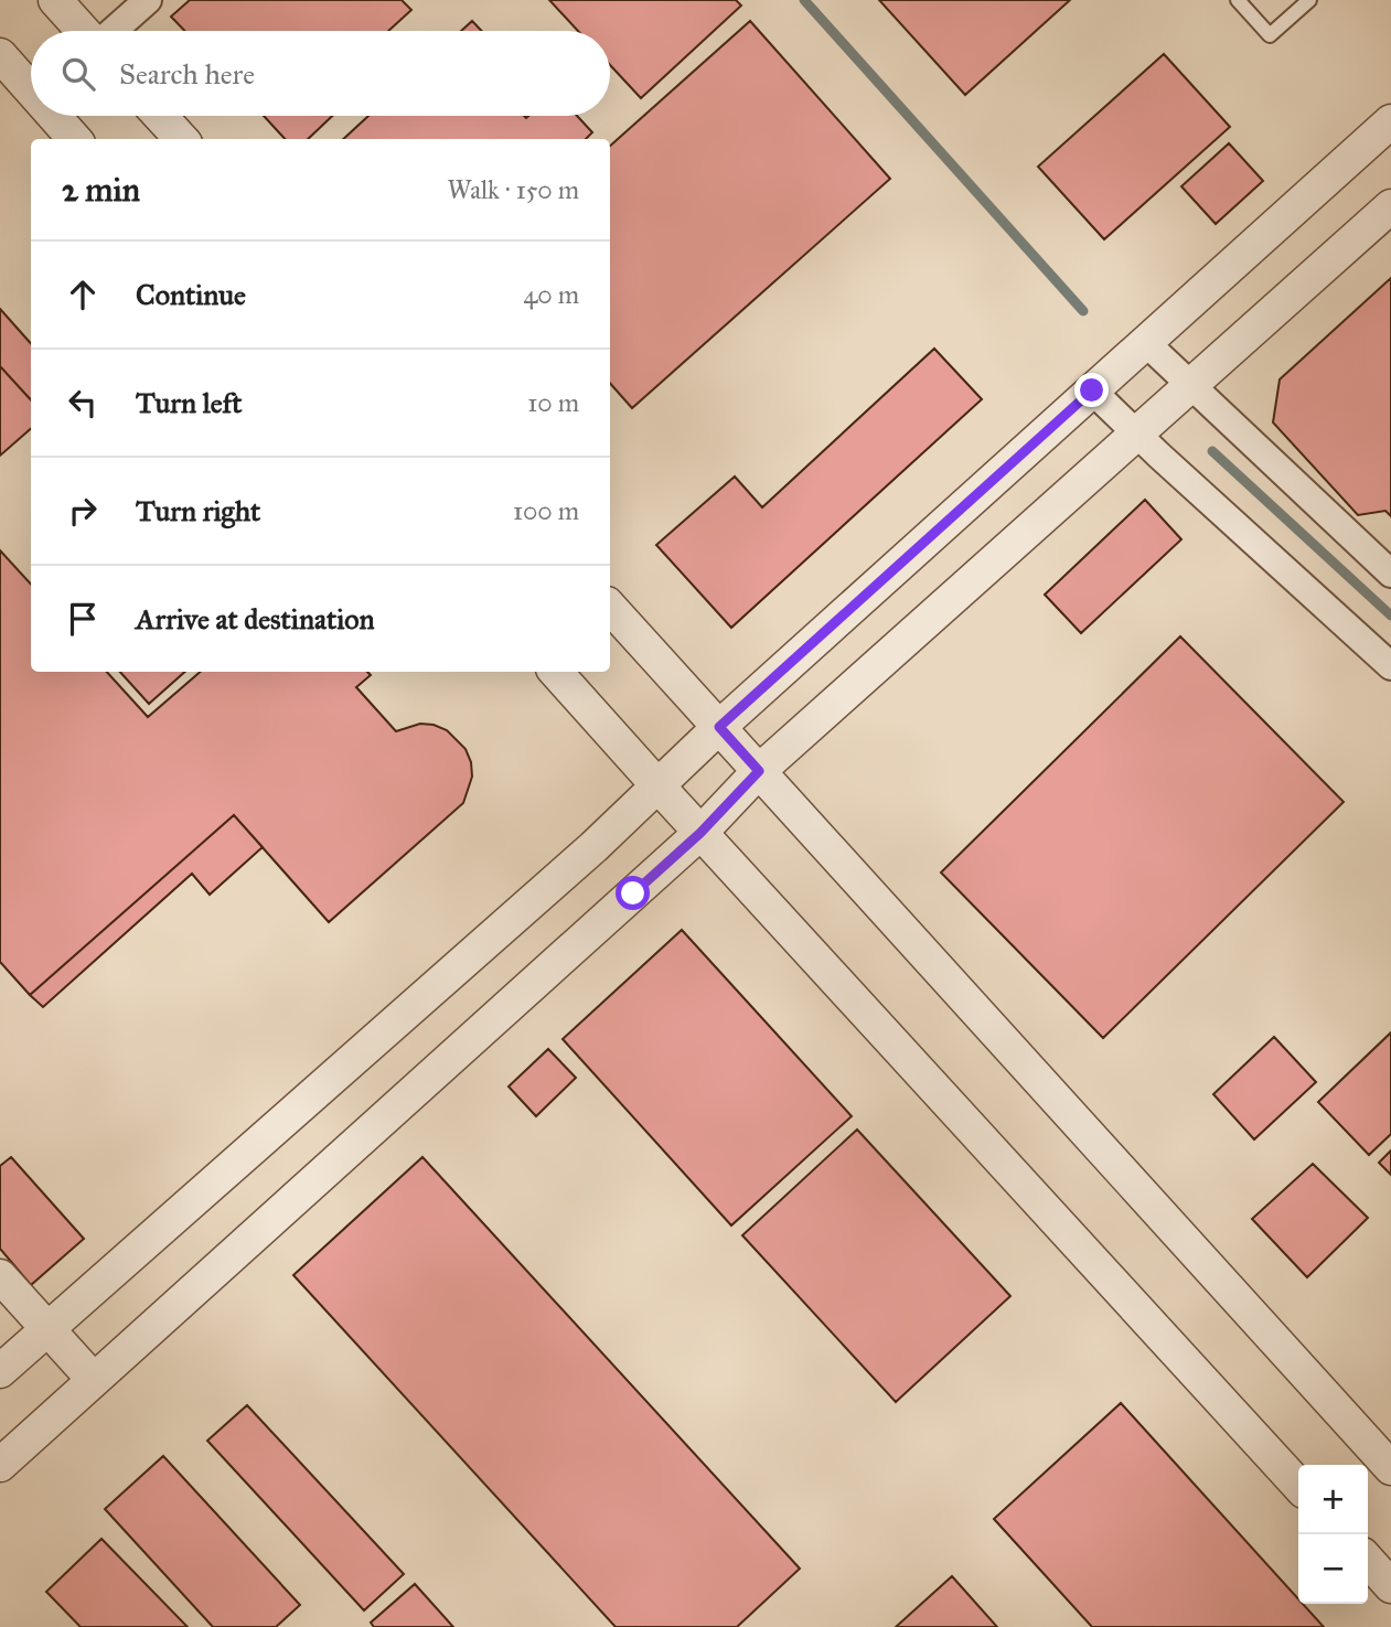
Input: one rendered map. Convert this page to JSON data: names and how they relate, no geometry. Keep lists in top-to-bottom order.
{
  "page": {
    "search": "Search here",
    "heading": ["2 min", "Walk · 150 m"],
    "list": [
      ["Continue", "40 m"],
      ["Turn left", "10 m"],
      ["Turn right", "100 m"],
      "Arrive at destination"
    ],
    "map_buttons": ["+", "−"]
  }
}
